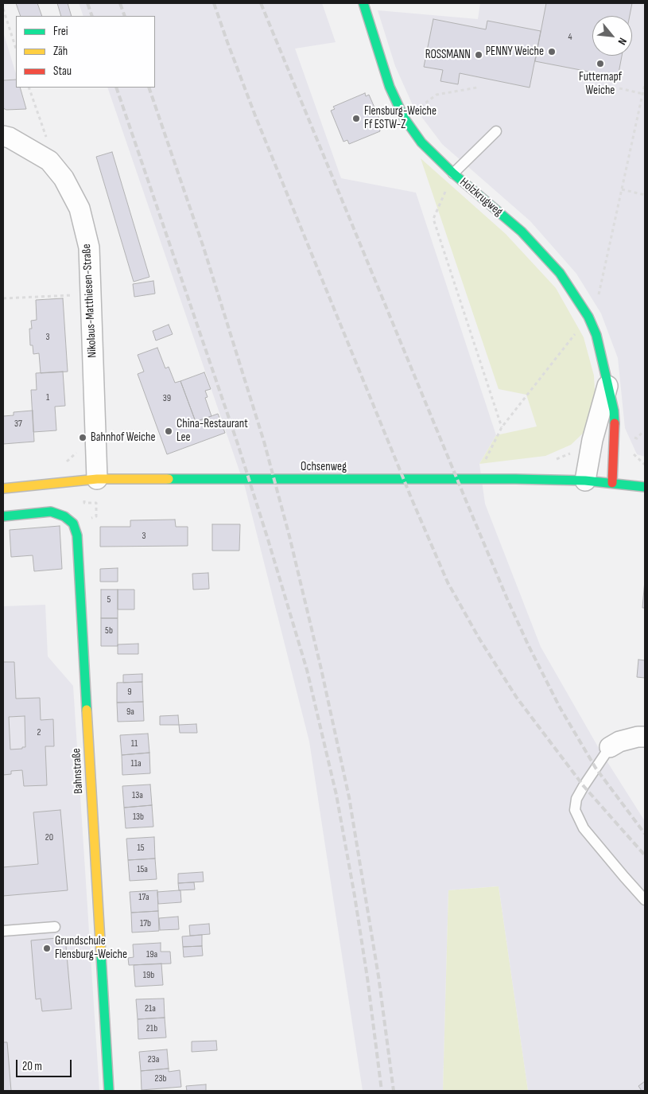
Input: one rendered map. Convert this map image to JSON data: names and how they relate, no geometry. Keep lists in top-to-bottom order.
{
  "streets": {
    "street": [
      "Holzkrugweg",
      "Nikolaus-Matthiesen-Straße",
      "Ochsenweg",
      "Bahnstraße"
    ]
  },
  "crossings": [
    ["Holzkrugweg", "Ochsenweg"],
    ["Nikolaus-Matthiesen-Straße", "Ochsenweg"]
  ],
  "places": [
    "PENNY Weiche",
    "ROSSMANN",
    "Futternapf Weiche",
    "Flensburg-Weiche Ff ESTW-Z",
    "China-Restaurant Lee",
    "Bahnhof Weiche",
    "Grundschule Flensburg-Weiche"
  ],
  "house_numbers": [
    "4",
    "3",
    "1",
    "39",
    "37",
    "3",
    "5",
    "5b",
    "9",
    "9a",
    "2",
    "11",
    "11a",
    "13a",
    "13b",
    "20",
    "15",
    "15a",
    "17a",
    "17b",
    "19a",
    "19b",
    "21a",
    "21b",
    "23a",
    "23b"
  ],
  "legend": ["Frei", "Zäh", "Stau"],
  "scale_bar": "20 m",
  "north": "bottom right"
}
